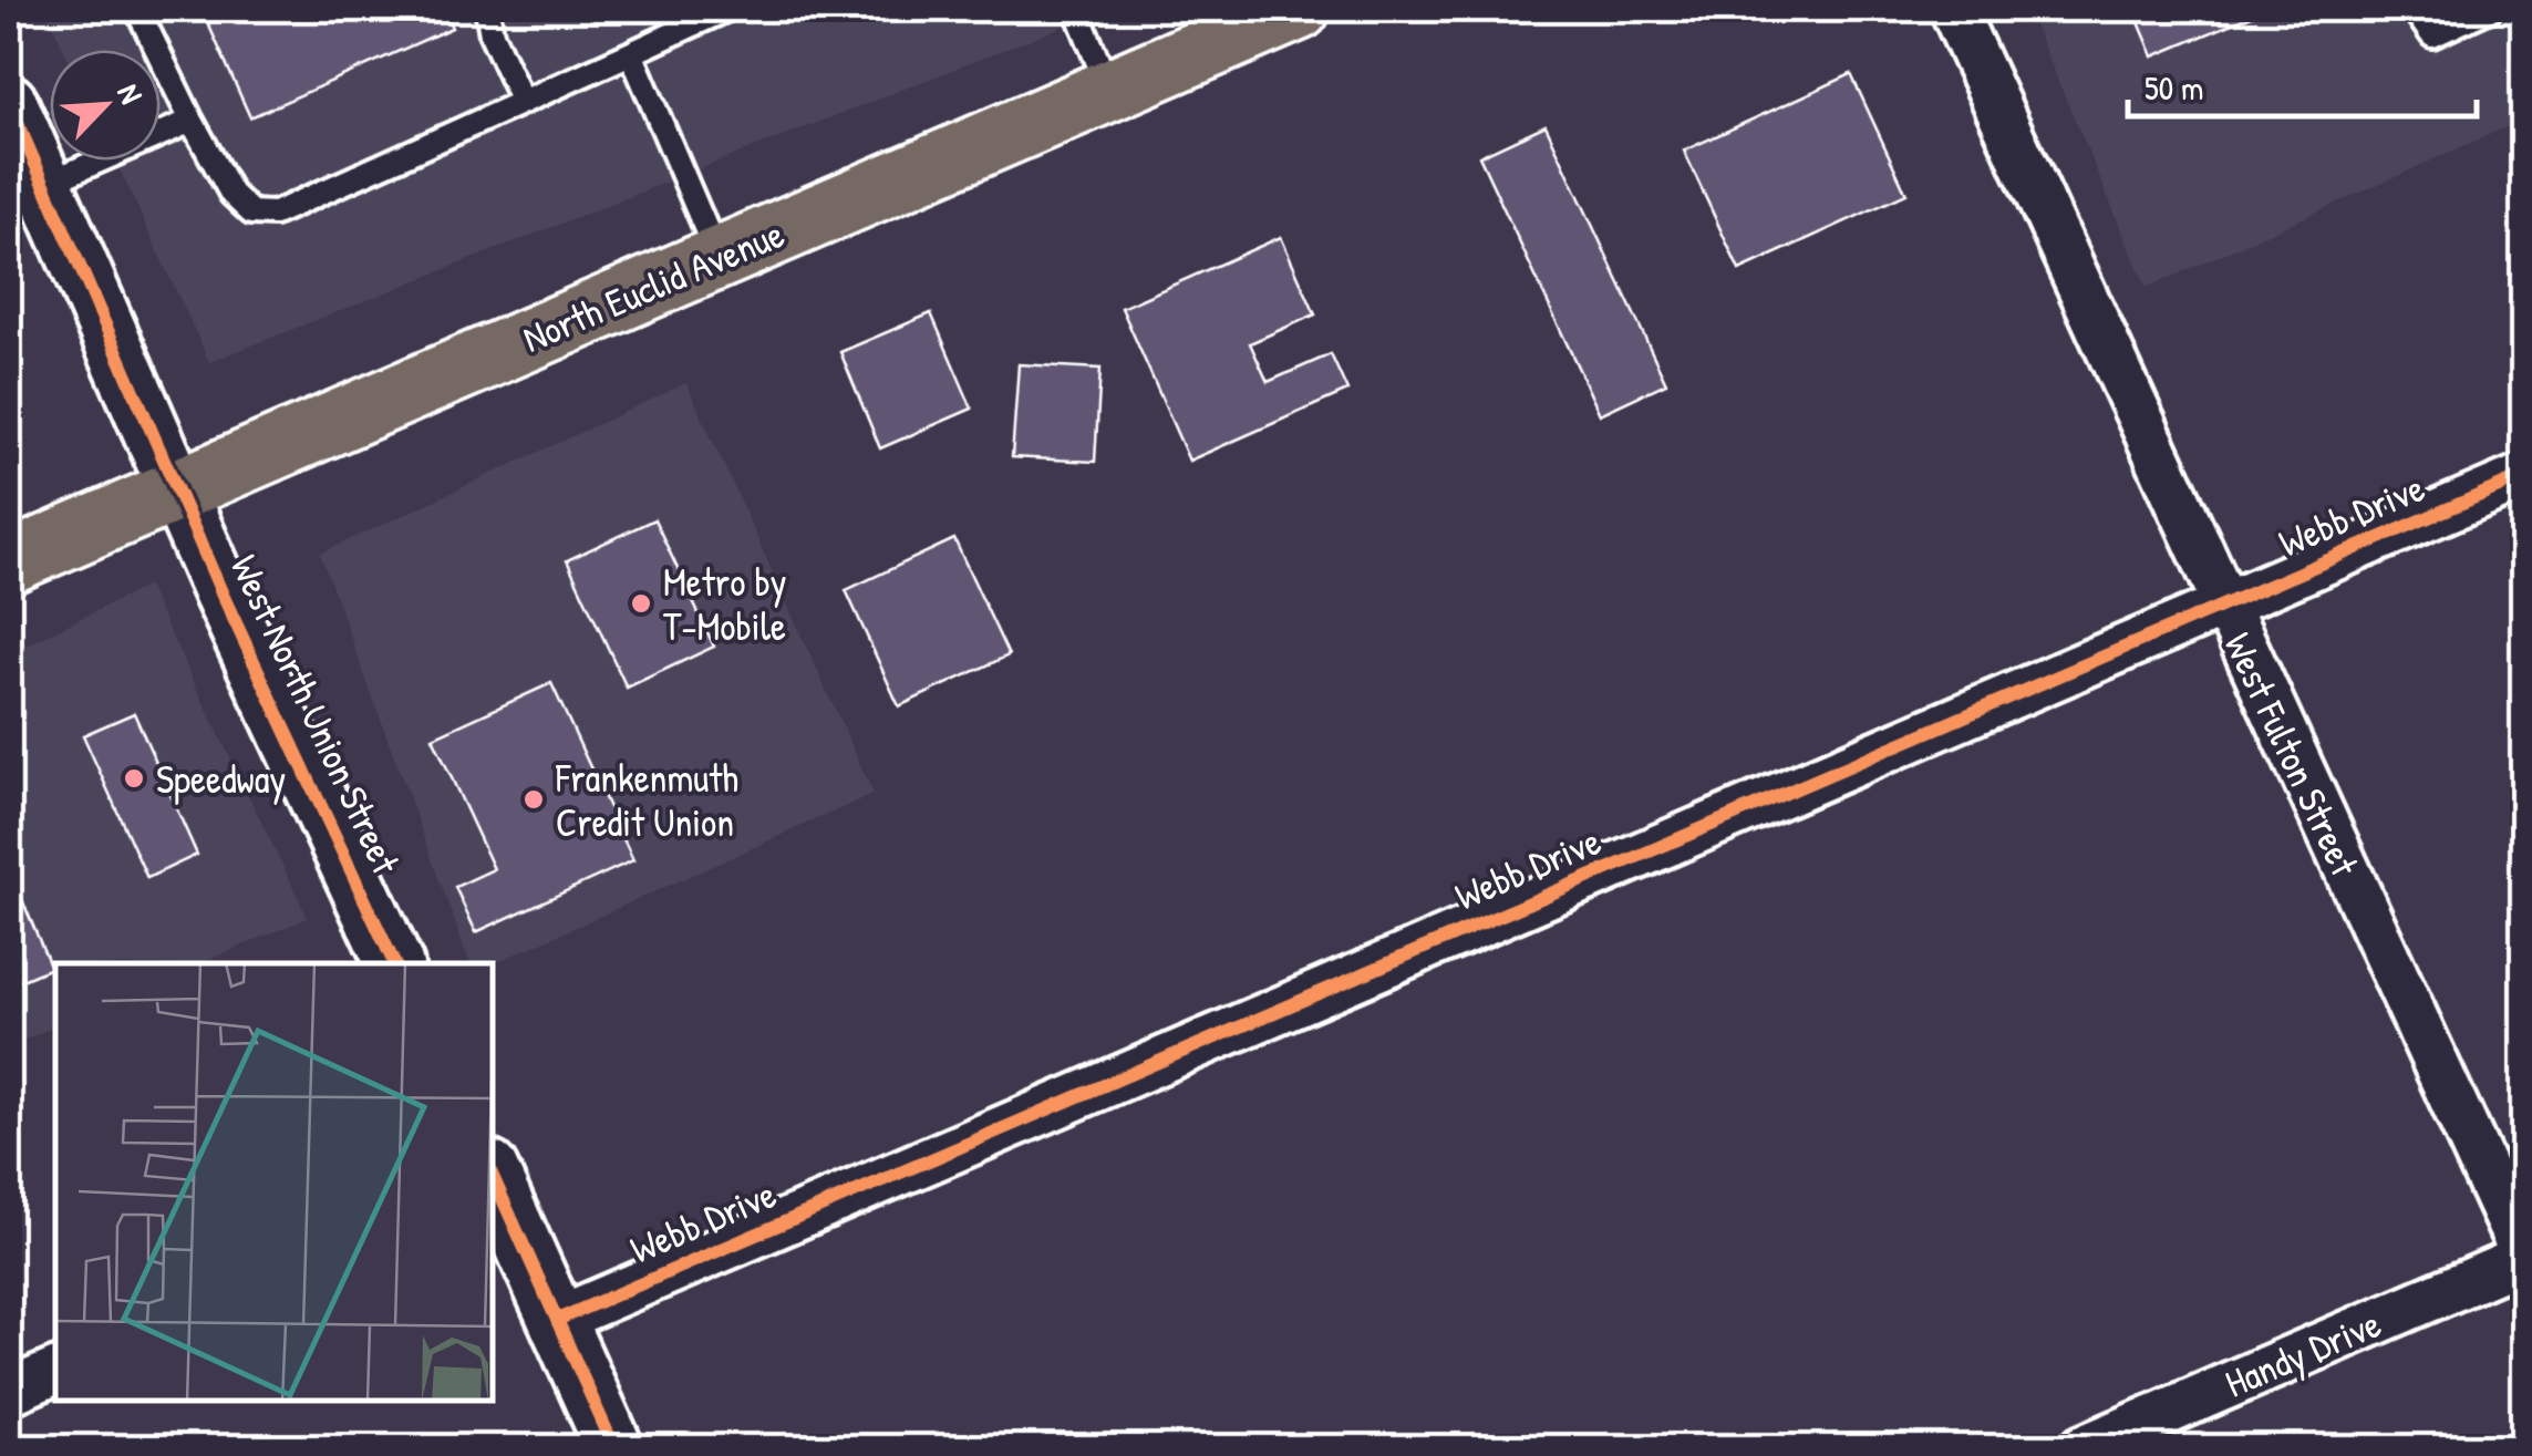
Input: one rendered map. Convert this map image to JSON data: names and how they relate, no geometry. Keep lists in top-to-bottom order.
{
  "streets": {
    "main road": ["North Euclid Avenue"],
    "street": [
      "Webb Drive",
      "West North Union Street",
      "West Fulton Street",
      "Handy Drive"
    ]
  },
  "crossings": [
    ["North Euclid Avenue", "West North Union Street"],
    ["Webb Drive", "West Fulton Street"],
    ["West Fulton Street", "Handy Drive"]
  ],
  "places": ["Metro by T-Mobile", "Speedway", "Frankenmuth Credit Union"],
  "scale_bar": "50 m",
  "north": "top right"
}
